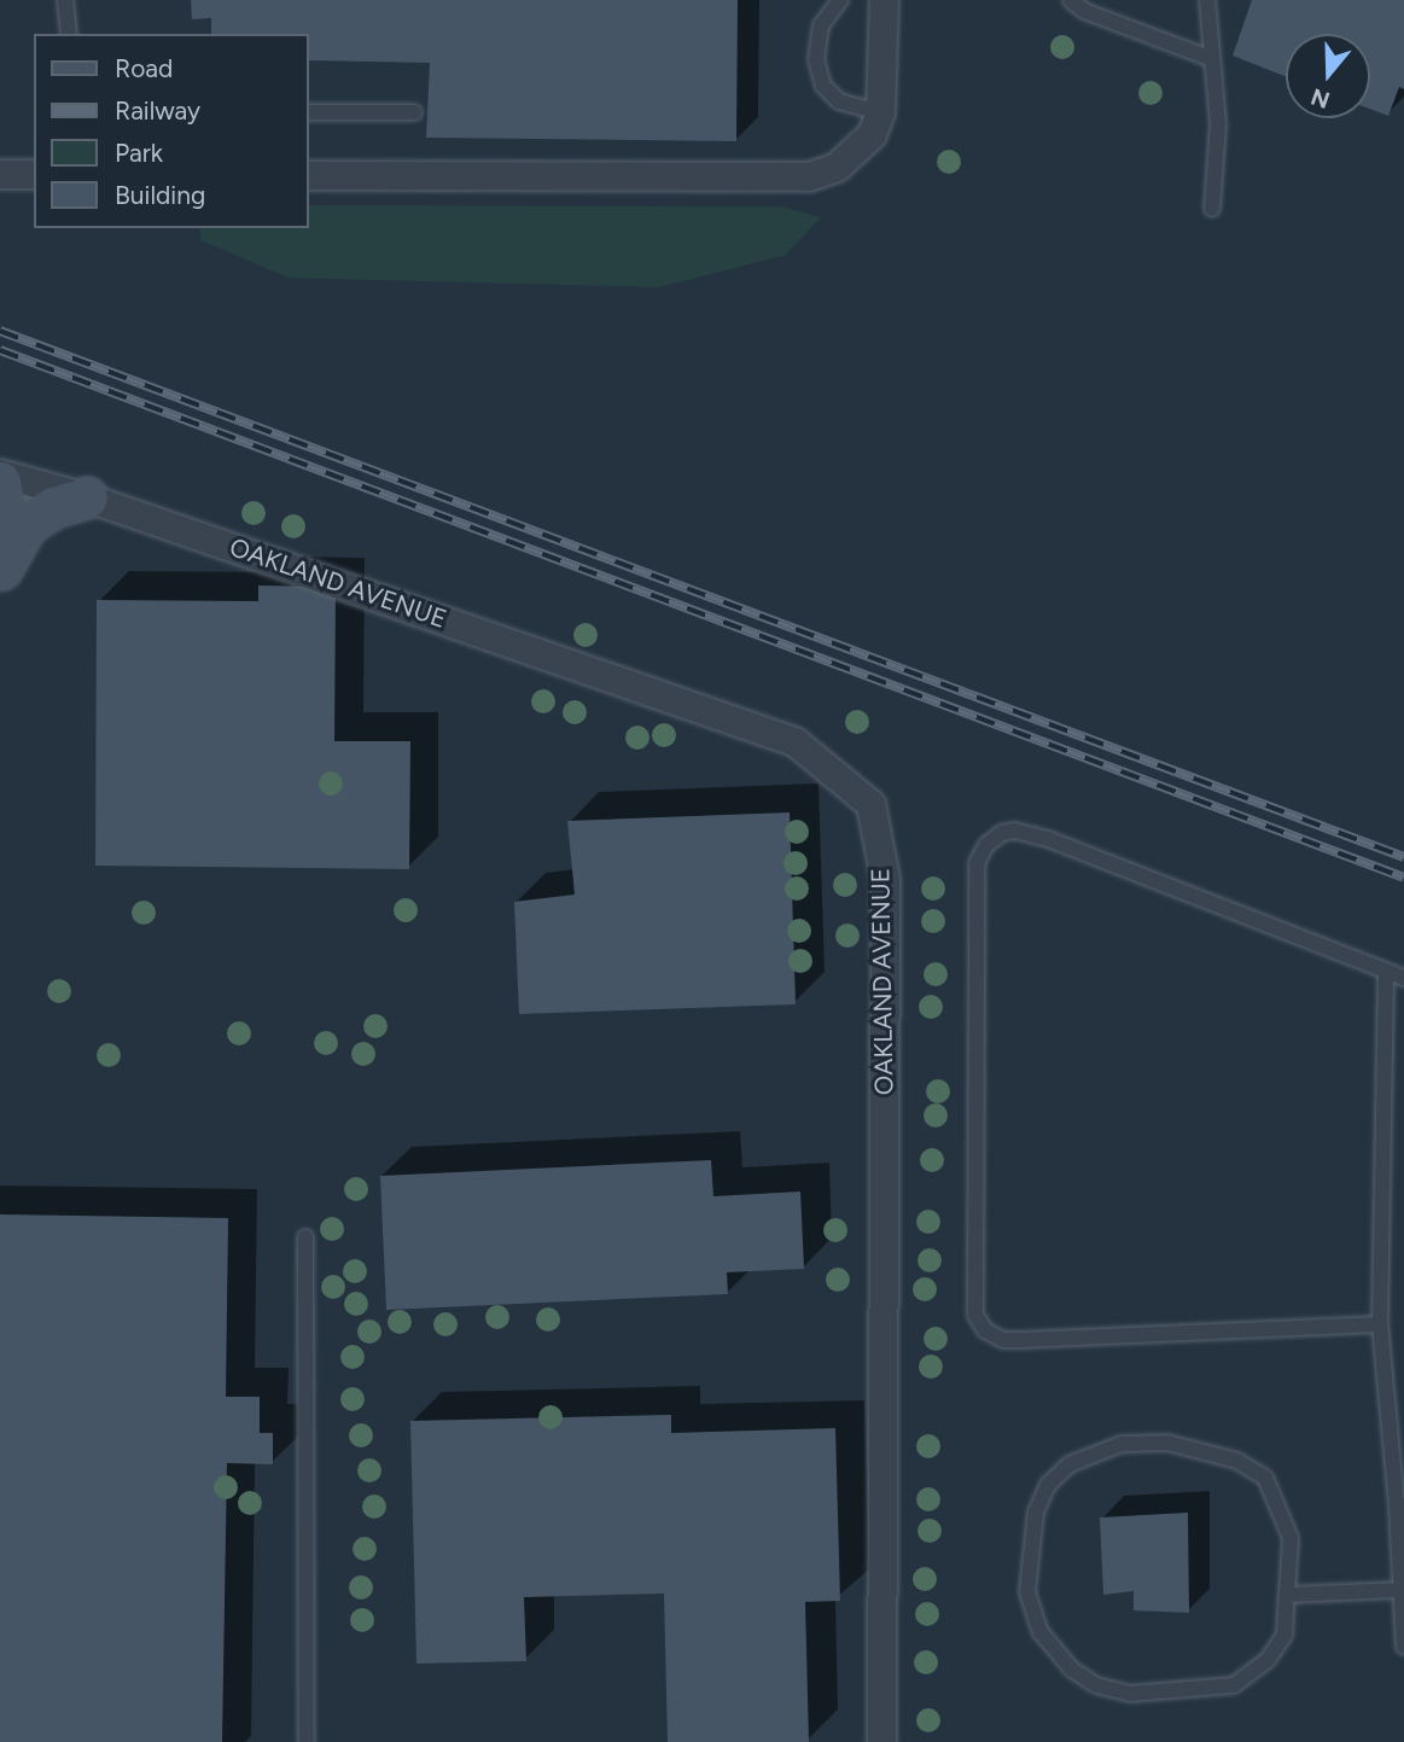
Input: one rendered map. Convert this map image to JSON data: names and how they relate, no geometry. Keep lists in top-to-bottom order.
{
  "streets": {
    "street": ["OAKLAND AVENUE"]
  },
  "legend": [
    "Road",
    "Railway",
    "Park",
    "Building"
  ],
  "north": "bottom"
}
